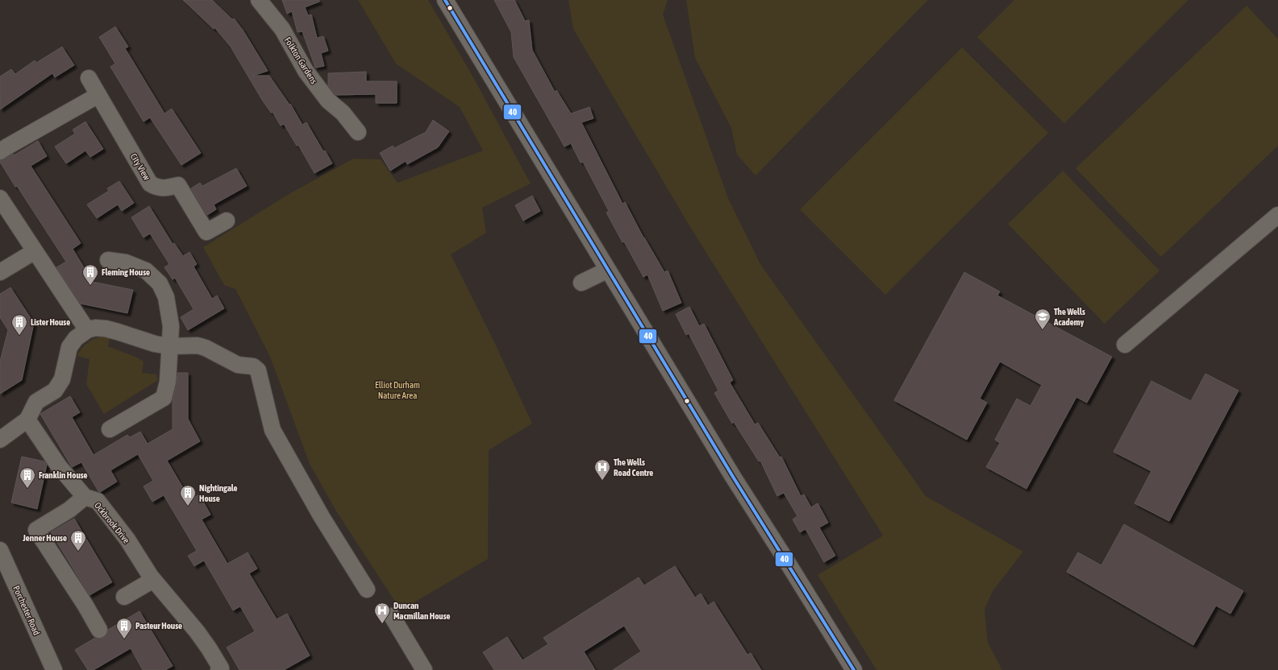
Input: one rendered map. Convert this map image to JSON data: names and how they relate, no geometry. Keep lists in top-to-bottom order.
{
  "streets": {
    "street": [
      "Folkton Gardens",
      "City View",
      "Ockbrook Drive",
      "Porchester Road"
    ]
  },
  "parks": ["Elliot Durham Nature Area"],
  "places": {
    "building": [
      "Fleming House",
      "Lister House",
      "Franklin House",
      "Nightingale House",
      "Jenner House",
      "Pasteur House"
    ],
    "school or university": ["The Wells Academy"],
    "hospital": ["The Wells Road Centre", "Duncan Macmillan House"]
  },
  "lines": ["transit line 40"]
}
